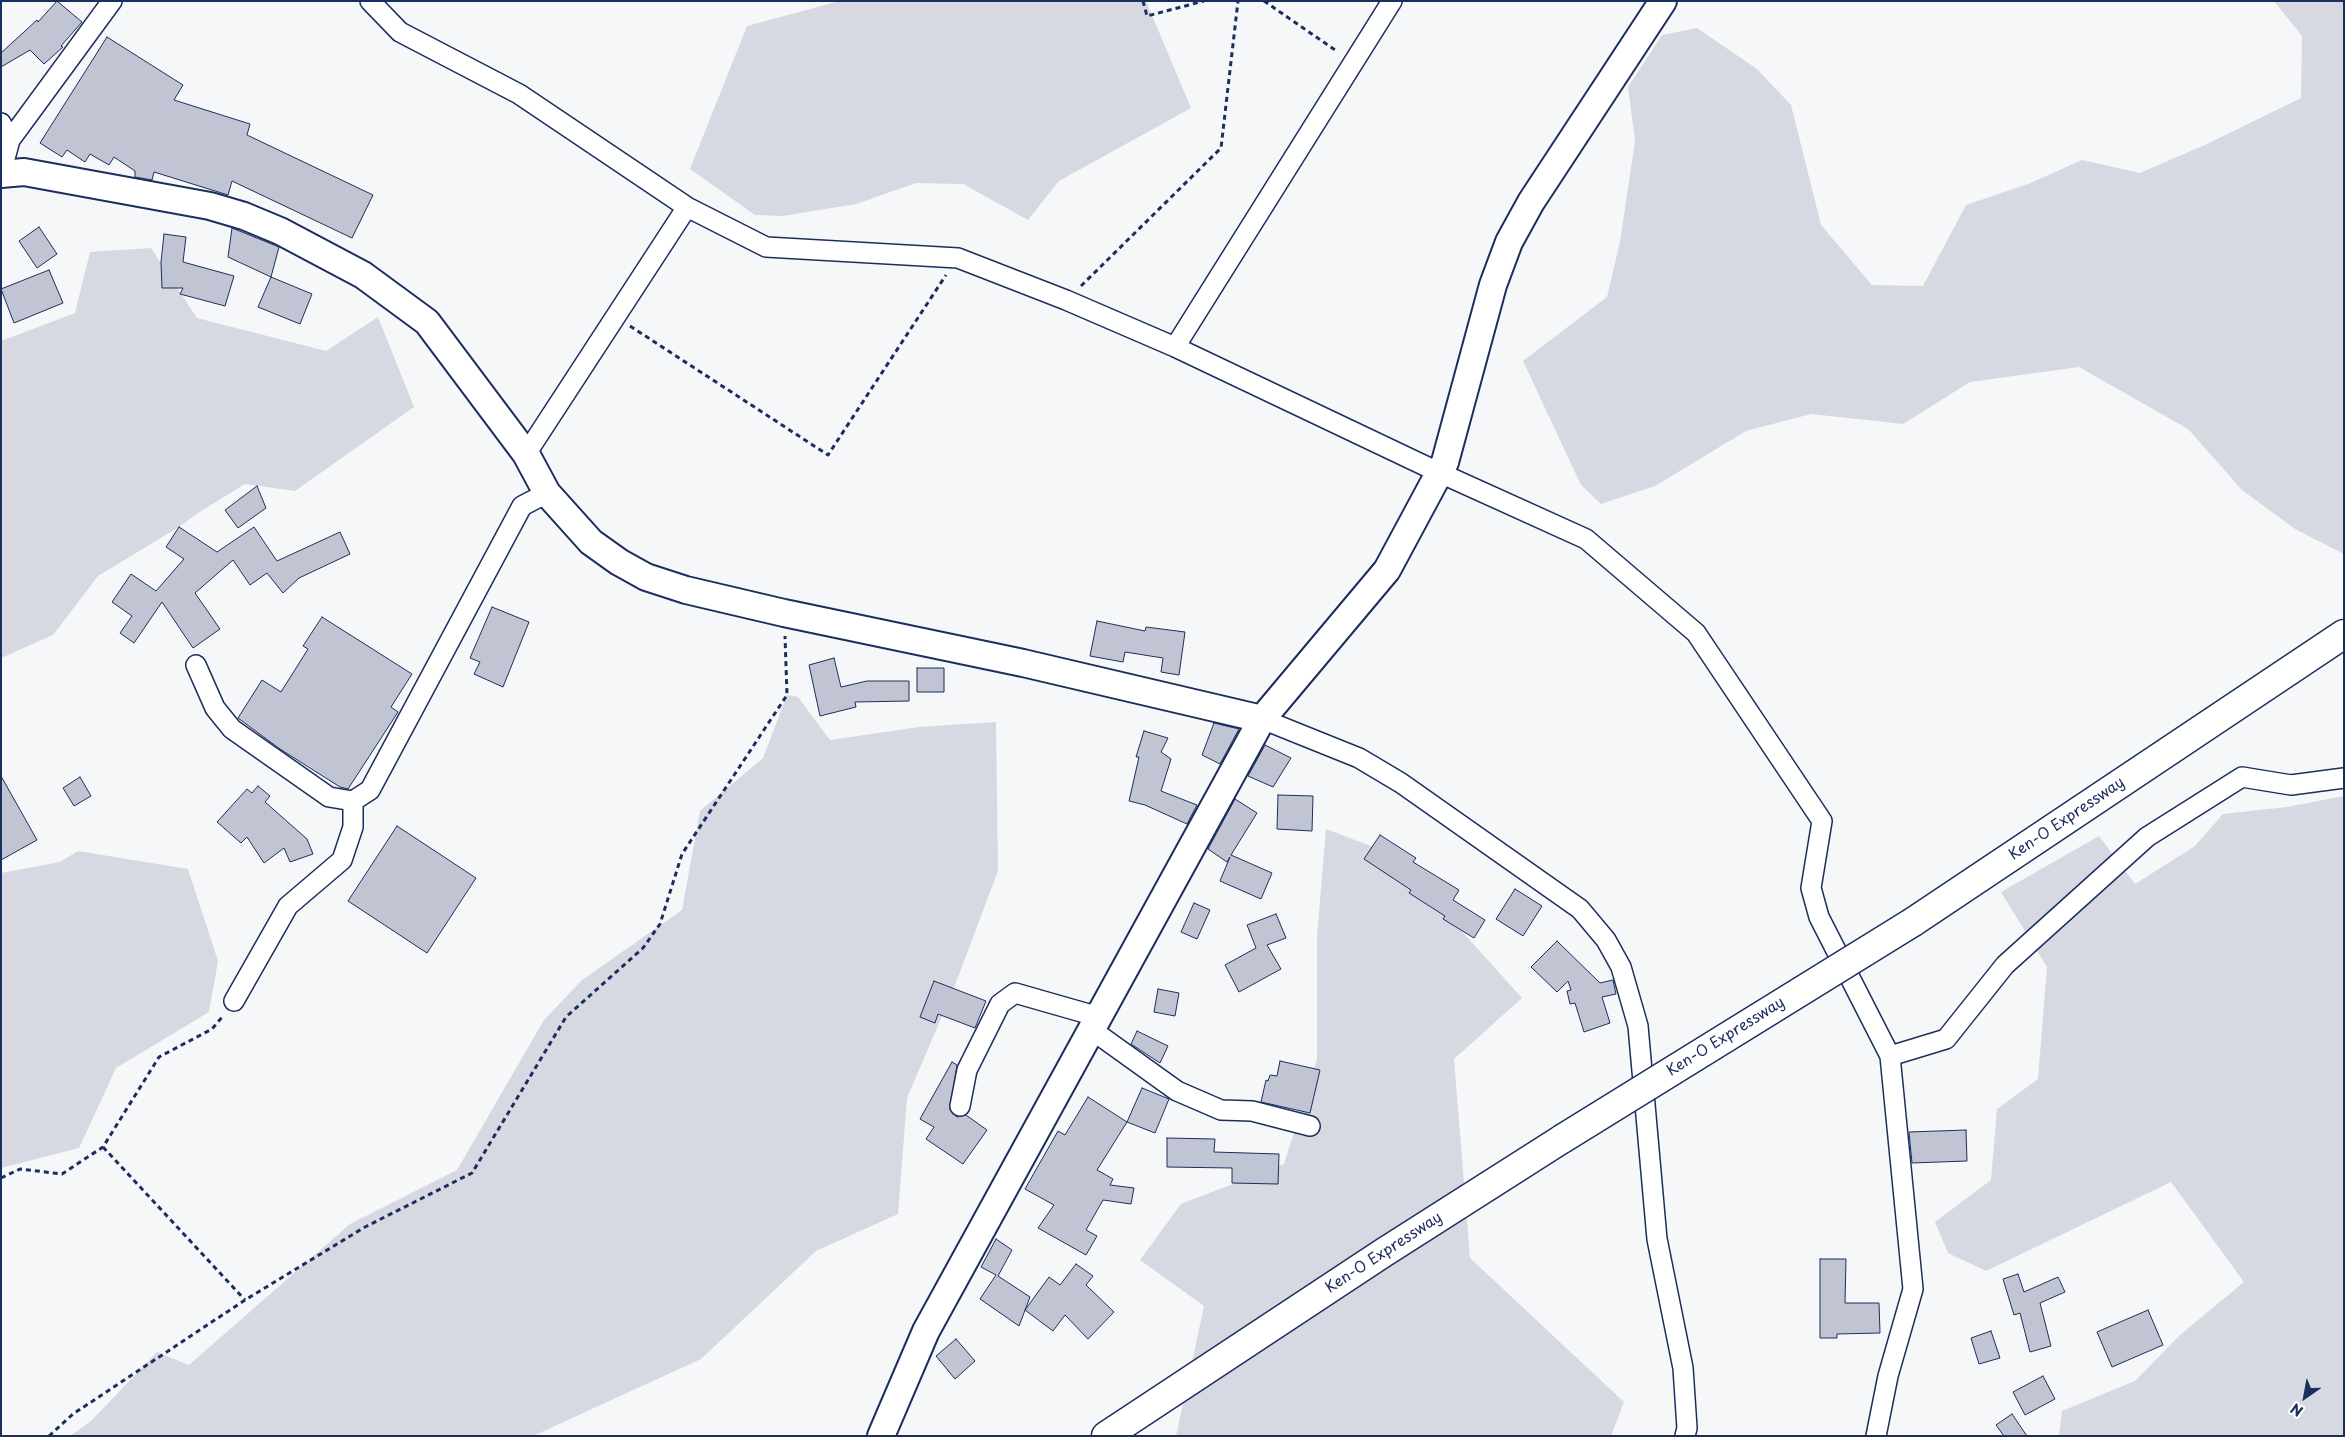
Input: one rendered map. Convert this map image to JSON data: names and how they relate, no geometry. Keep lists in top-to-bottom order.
{
  "streets": {
    "highway": ["Ken-O Expressway"]
  },
  "north": "bottom left"
}
